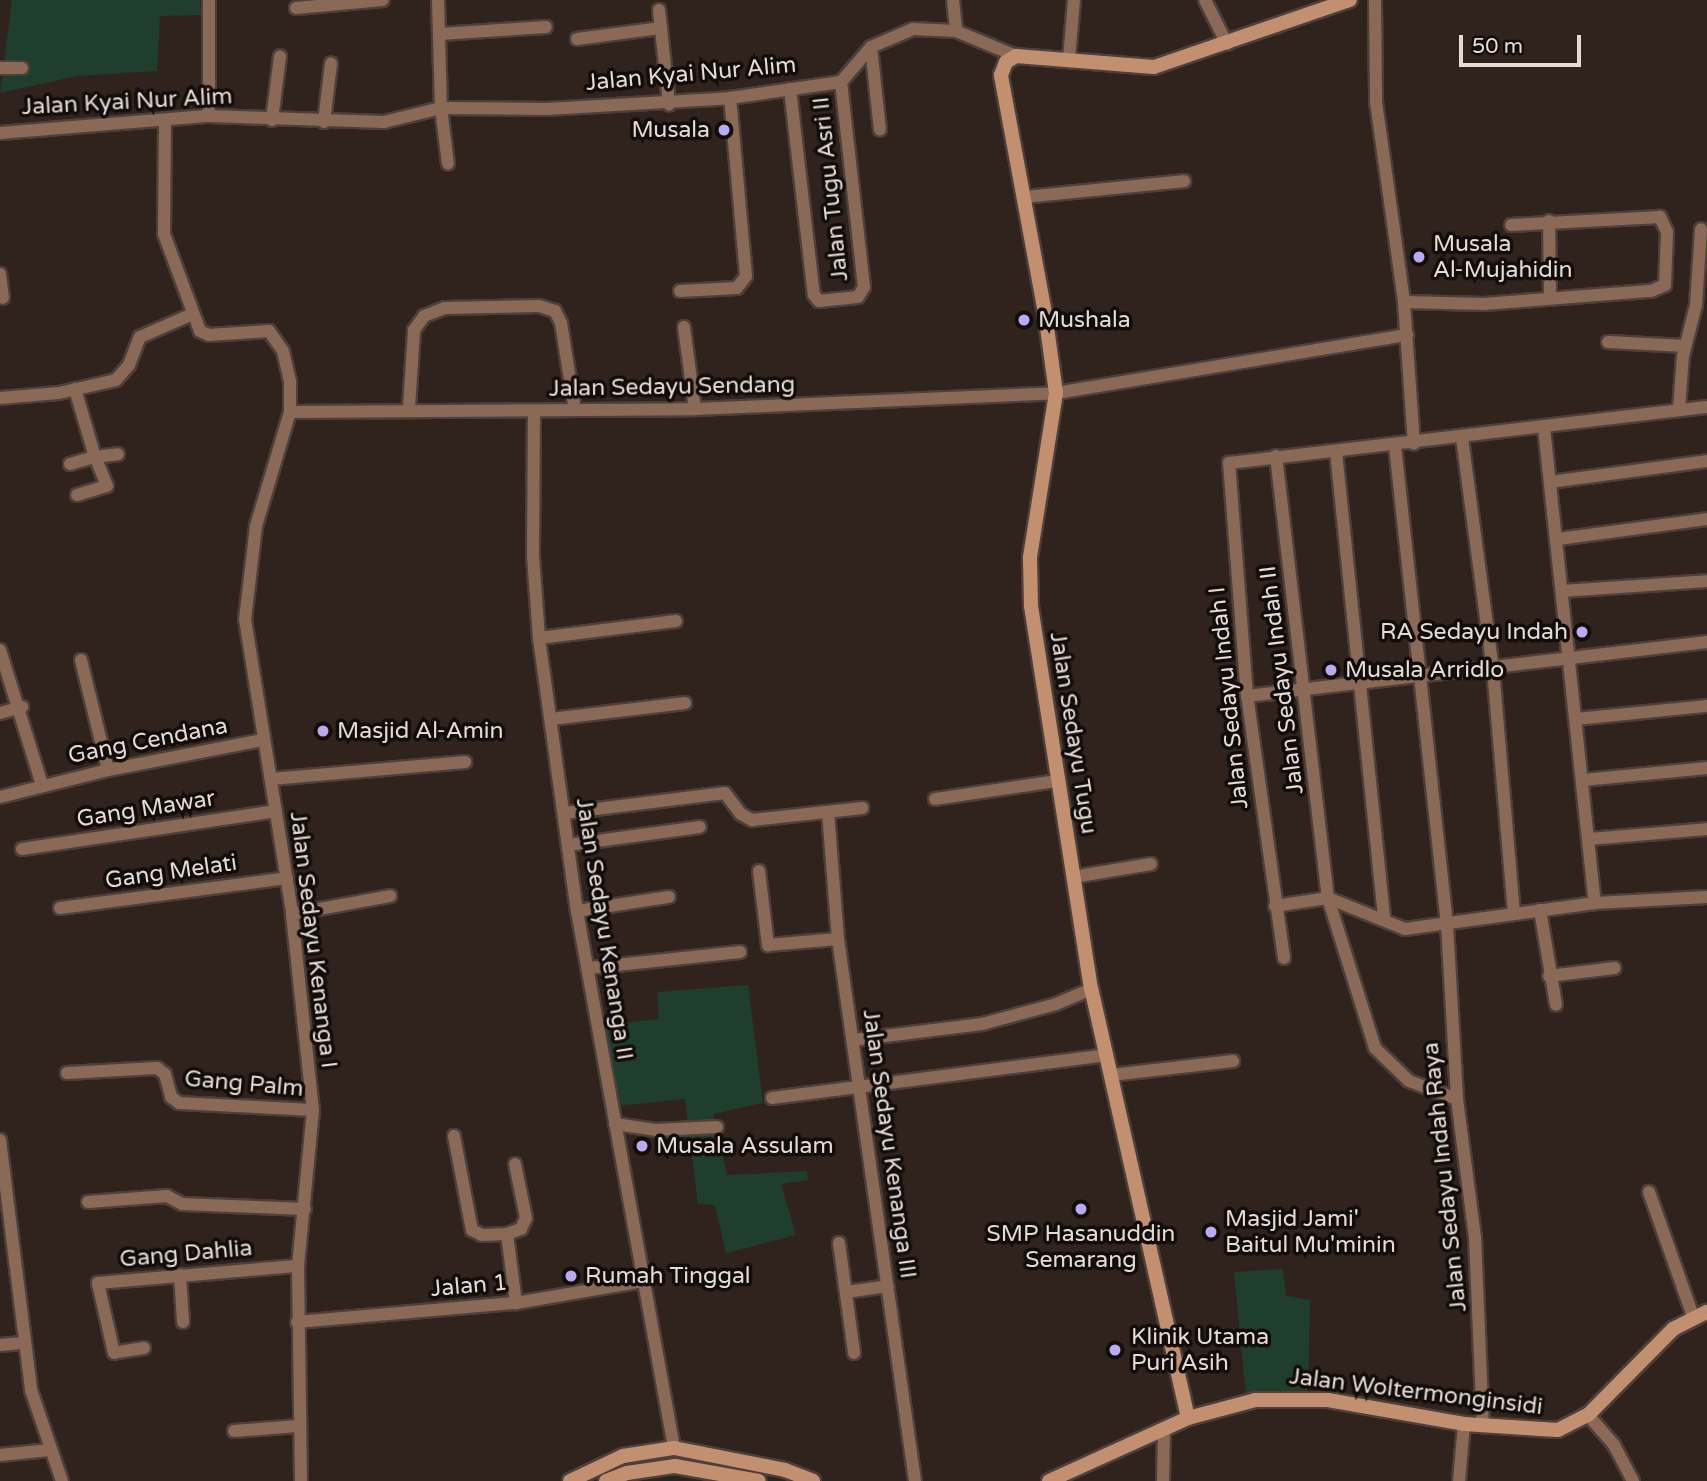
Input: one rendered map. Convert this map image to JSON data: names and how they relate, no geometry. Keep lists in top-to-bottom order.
{
  "streets": {
    "street": [
      "Jalan Kyai Nur Alim",
      "Jalan Tugu Asri II",
      "Jalan Sedayu Sendang",
      "Jalan Sedayu Indah II",
      "Jalan Sedayu Indah I",
      "Jalan Sedayu Tugu",
      "Gang Cendana",
      "Gang Mawar",
      "Gang Melati",
      "Jalan Sedayu Kenanga II",
      "Jalan Sedayu Kenanga I",
      "Gang Palm",
      "Jalan Sedayu Kenanga III",
      "Jalan Sedayu Indah Raya",
      "Gang Dahlia",
      "Jalan 1",
      "Jalan Woltermonginsidi"
    ]
  },
  "crossings": [
    ["Jalan Kyai Nur Alim", "Jalan Tugu Asri II"],
    ["Jalan Sedayu Sendang", "Jalan Sedayu Tugu"],
    ["Jalan Sedayu Sendang", "Jalan Sedayu Kenanga II"],
    ["Jalan Sedayu Sendang", "Jalan Sedayu Kenanga I"],
    ["Jalan Sedayu Indah II", "Jalan Sedayu Indah I"],
    ["Jalan Sedayu Indah II", "Jalan Sedayu Indah Raya"],
    ["Jalan Sedayu Tugu", "Jalan Woltermonginsidi"],
    ["Gang Cendana", "Jalan Sedayu Kenanga I"],
    ["Gang Mawar", "Jalan Sedayu Kenanga I"],
    ["Gang Melati", "Jalan Sedayu Kenanga I"],
    ["Jalan Sedayu Kenanga II", "Jalan 1"],
    ["Jalan Sedayu Kenanga I", "Gang Palm"],
    ["Jalan Sedayu Kenanga I", "Gang Dahlia"],
    ["Jalan Sedayu Kenanga I", "Jalan 1"],
    ["Jalan Sedayu Indah Raya", "Jalan Woltermonginsidi"]
  ],
  "places": [
    "Musala",
    "Musala Al-Mujahidin",
    "Mushala",
    "RA Sedayu Indah",
    "Musala Arridlo",
    "Masjid Al-Amin",
    "Musala Assulam",
    "SMP Hasanuddin Semarang",
    "Masjid Jami' Baitul Mu'minin",
    "Rumah Tinggal",
    "Klinik Utama Puri Asih"
  ],
  "scale_bar": "50 m"
}
